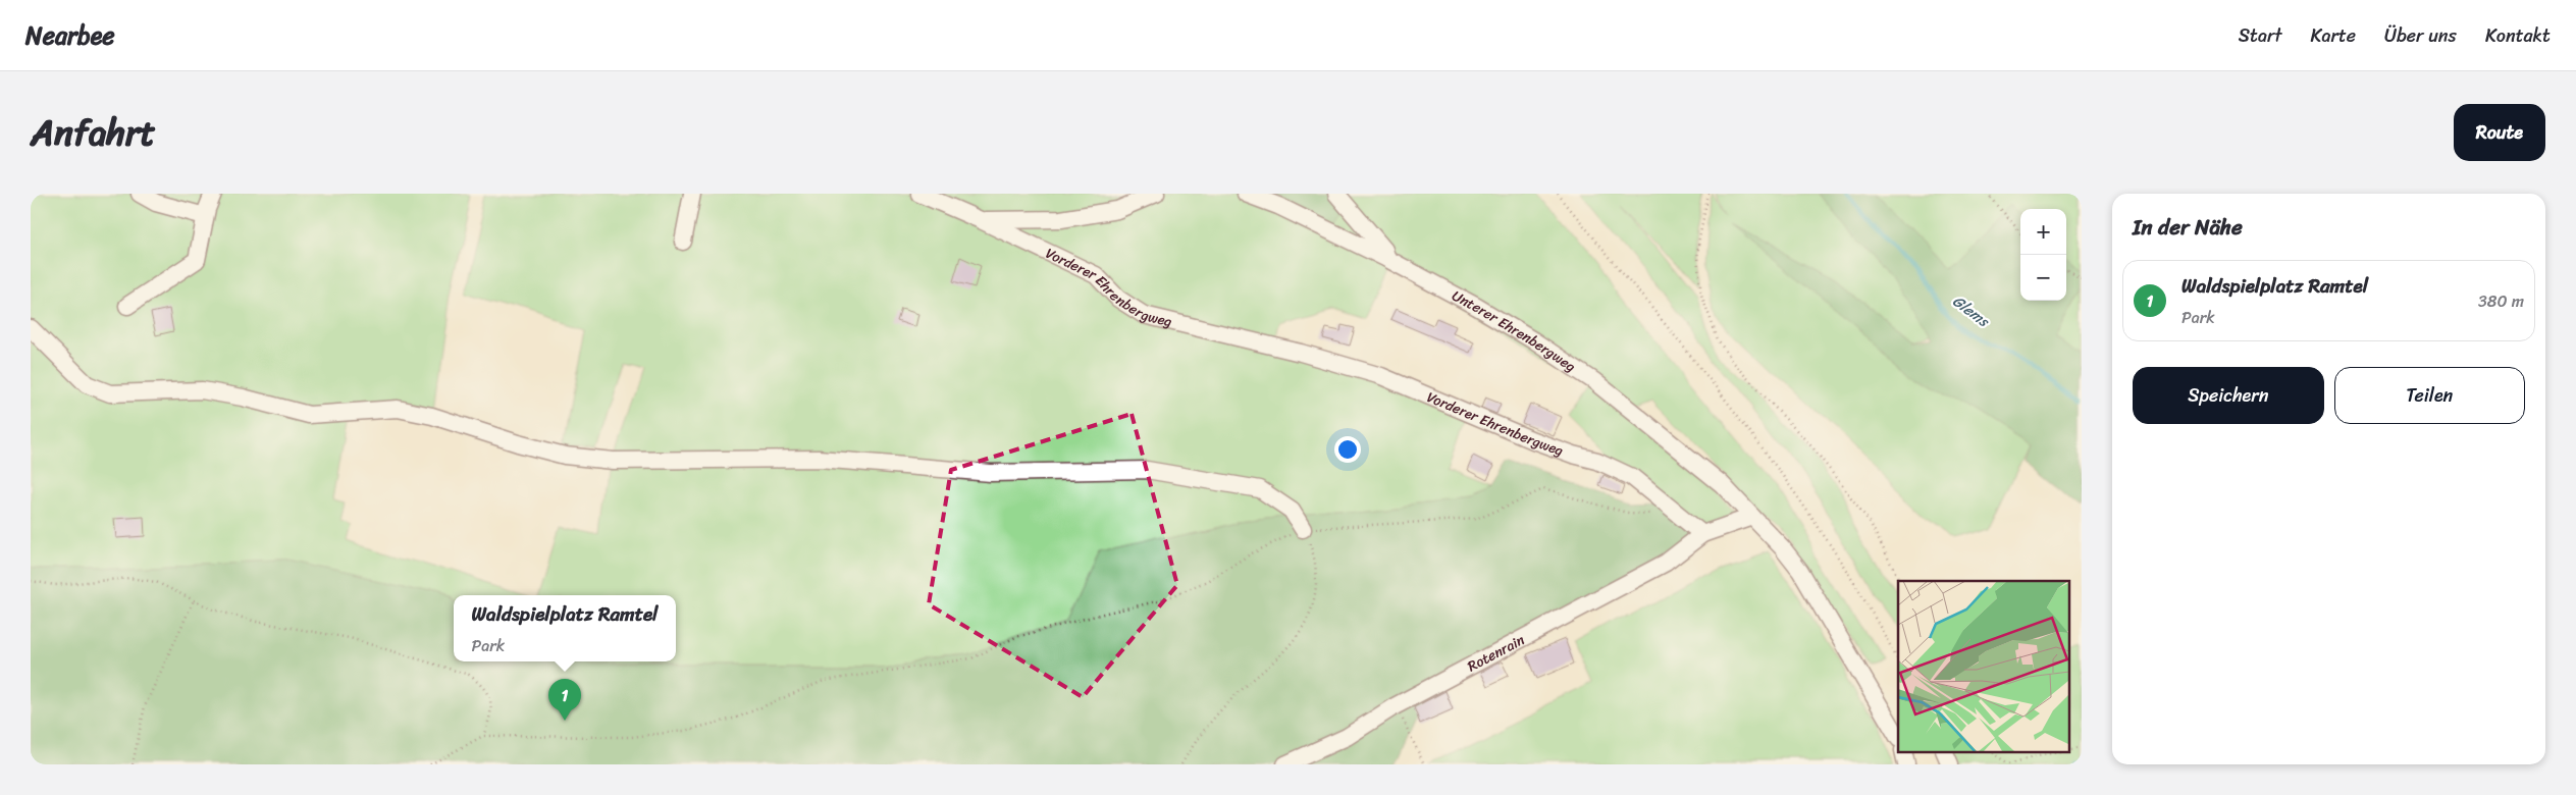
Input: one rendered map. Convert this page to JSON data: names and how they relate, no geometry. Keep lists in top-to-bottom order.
{
  "streets": {
    "lane": ["Vorderer Ehrenbergweg", "Unterer Ehrenbergweg", "Rotenrain"]
  },
  "crossings": [
    ["Vorderer Ehrenbergweg", "Rotenrain"]
  ],
  "water": ["Glems"],
  "page": {
    "header": "Nearbee",
    "nav": [
      "Start",
      "Karte",
      "Über uns",
      "Kontakt"
    ],
    "title": "Anfahrt",
    "buttons": [
      "Route",
      ["Speichern", "Teilen"]
    ],
    "heading": "In der Nähe",
    "map_buttons": ["+", "−"],
    "list": [
      {
        "mark": "1",
        "name": "Waldspielplatz Ramtel",
        "note": "Park",
        "value": "380 m"
      }
    ],
    "popup": ["Waldspielplatz Ramtel", "Park"],
    "pins": "1"
  }
}
